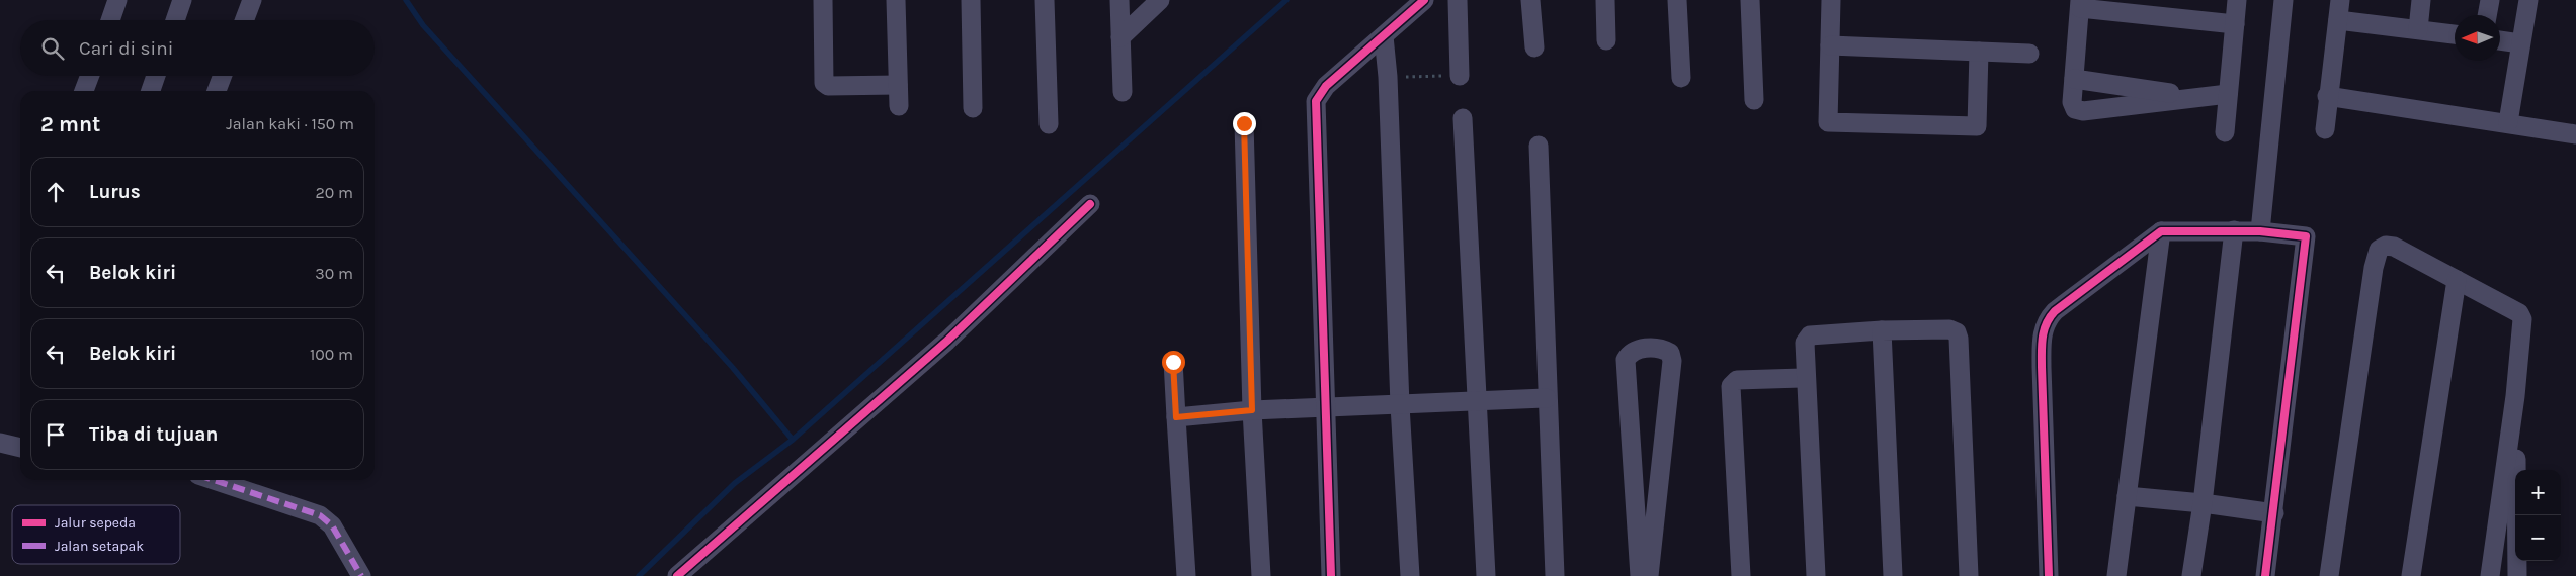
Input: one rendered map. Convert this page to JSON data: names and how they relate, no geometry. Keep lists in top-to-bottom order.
{
  "legend": ["Jalur sepeda", "Jalan setapak"],
  "north": "left",
  "page": {
    "search": "Cari di sini",
    "heading": ["2 mnt", "Jalan kaki · 150 m"],
    "list": [
      ["Lurus", "20 m"],
      ["Belok kiri", "30 m"],
      ["Belok kiri", "100 m"],
      "Tiba di tujuan"
    ],
    "map_buttons": ["+", "−"]
  }
}
